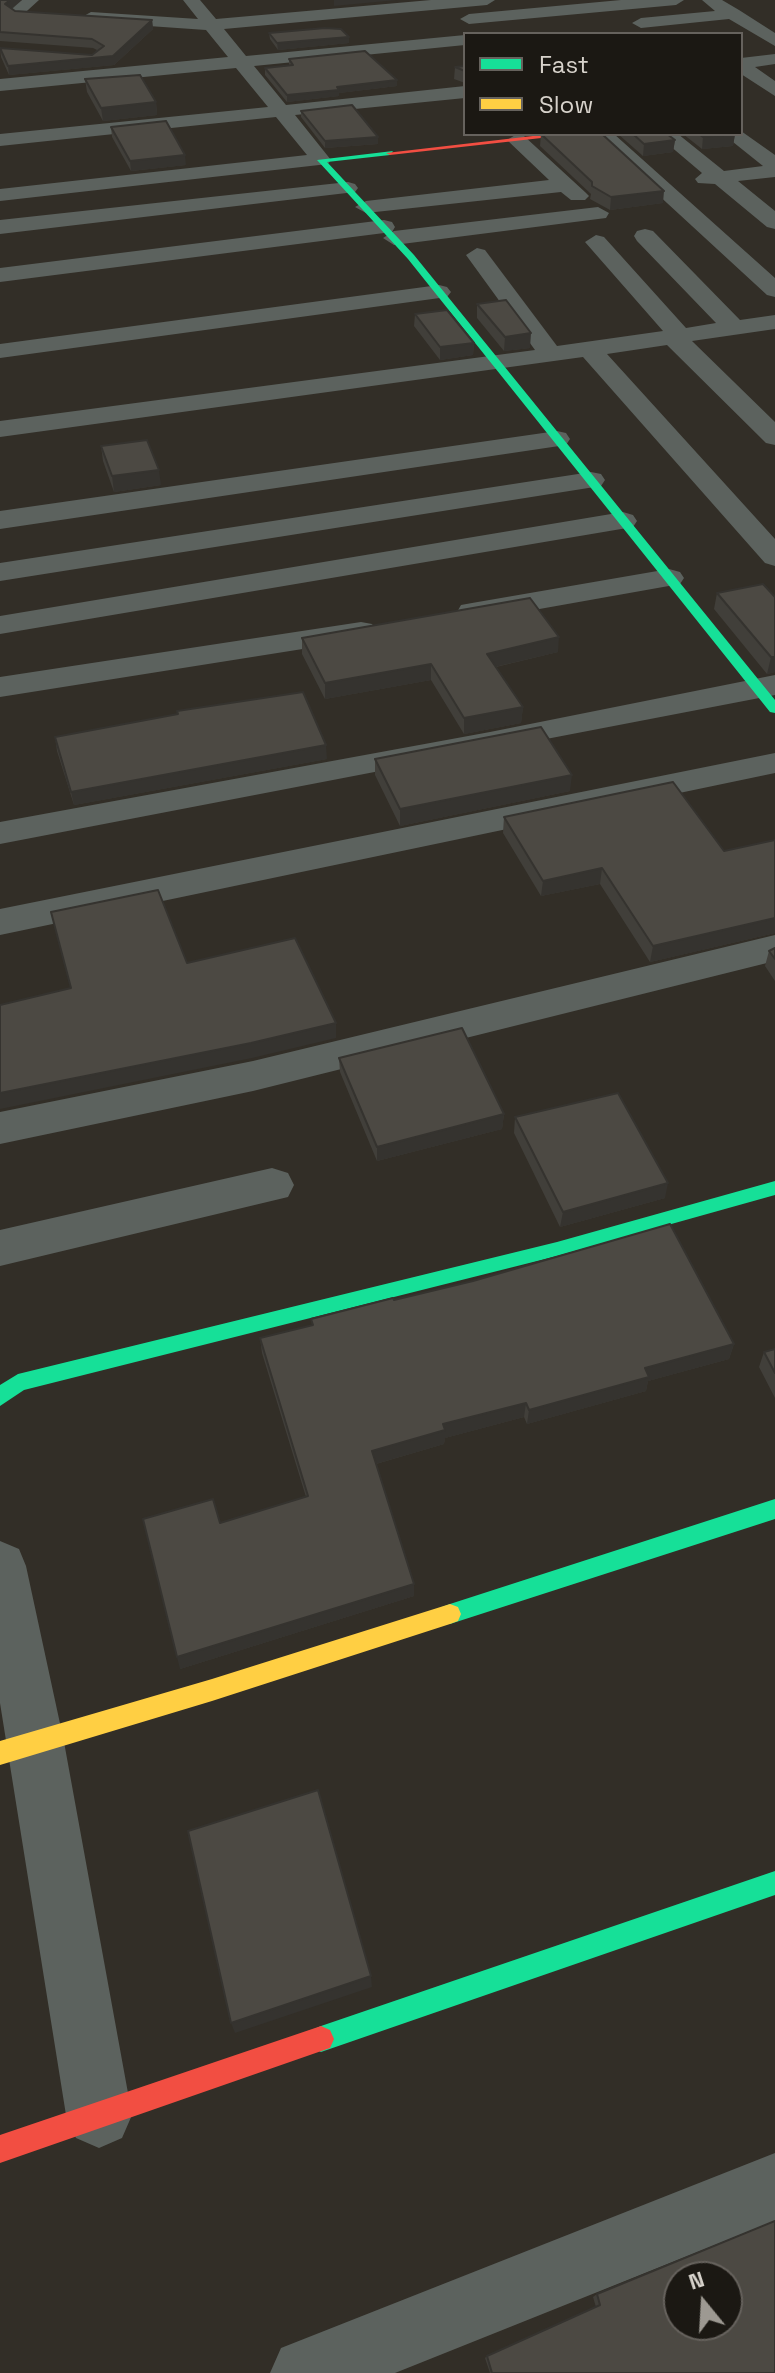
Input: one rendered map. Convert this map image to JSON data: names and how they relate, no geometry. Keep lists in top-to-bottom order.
{
  "legend": ["Fast", "Slow"],
  "north": "top"
}
